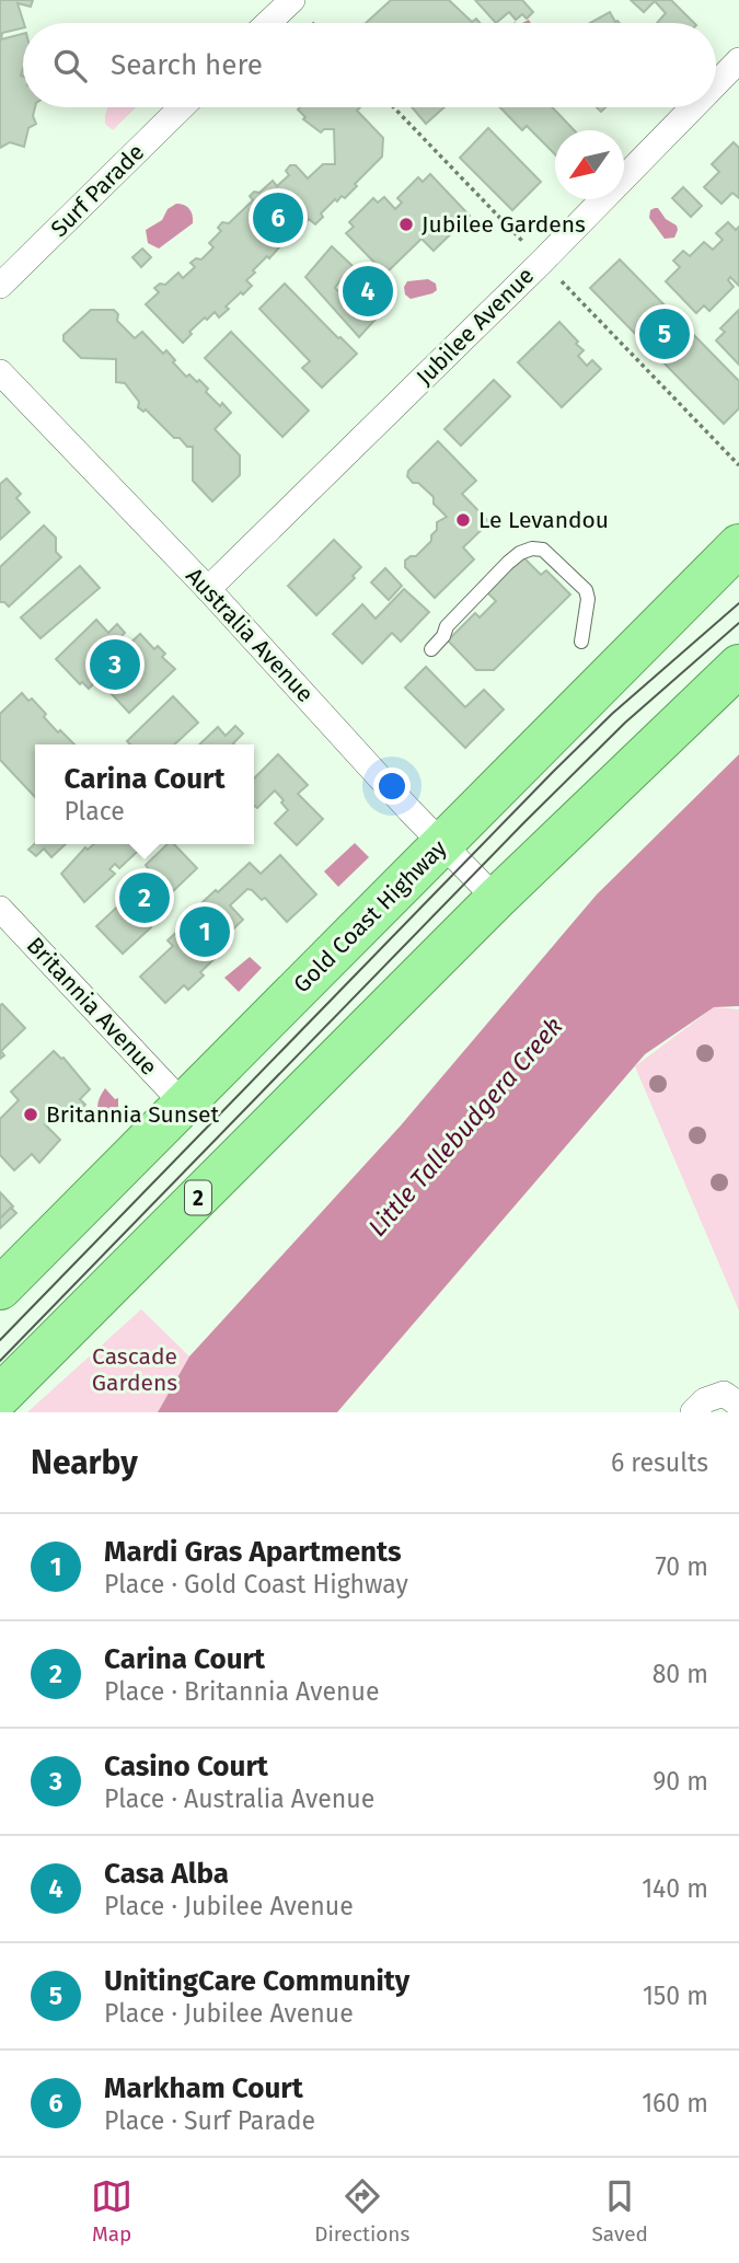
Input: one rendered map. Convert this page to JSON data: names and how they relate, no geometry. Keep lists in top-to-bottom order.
{
  "streets": {
    "highway": ["Gold Coast Highway", "2"],
    "street": [
      "Surf Parade",
      "Jubilee Avenue",
      "Australia Avenue",
      "Britannia Avenue"
    ]
  },
  "crossings": [
    ["Jubilee Avenue", "Australia Avenue"],
    ["Australia Avenue", "Gold Coast Highway"],
    ["Australia Avenue", "2"],
    ["Gold Coast Highway", "Britannia Avenue"]
  ],
  "water": ["Little Tallebudgera Creek"],
  "parks": ["Cascade Gardens"],
  "places": ["Jubilee Gardens", "Le Levandou", "Britannia Sunset"],
  "north": "bottom left",
  "page": {
    "search": "Search here",
    "pins": [
      "6",
      "4",
      "5",
      "3",
      "2",
      "1"
    ],
    "popup": ["Carina Court", "Place"],
    "heading": ["Nearby", "6 results"],
    "list": [
      {
        "mark": "1",
        "name": "Mardi Gras Apartments",
        "note": "Place · Gold Coast Highway",
        "value": "70 m"
      },
      {
        "mark": "2",
        "name": "Carina Court",
        "note": "Place · Britannia Avenue",
        "value": "80 m"
      },
      {
        "mark": "3",
        "name": "Casino Court",
        "note": "Place · Australia Avenue",
        "value": "90 m"
      },
      {
        "mark": "4",
        "name": "Casa Alba",
        "note": "Place · Jubilee Avenue",
        "value": "140 m"
      },
      {
        "mark": "5",
        "name": "UnitingCare Community",
        "note": "Place · Jubilee Avenue",
        "value": "150 m"
      },
      {
        "mark": "6",
        "name": "Markham Court",
        "note": "Place · Surf Parade",
        "value": "160 m"
      }
    ],
    "nav": ["Map", "Directions", "Saved"]
  }
}
